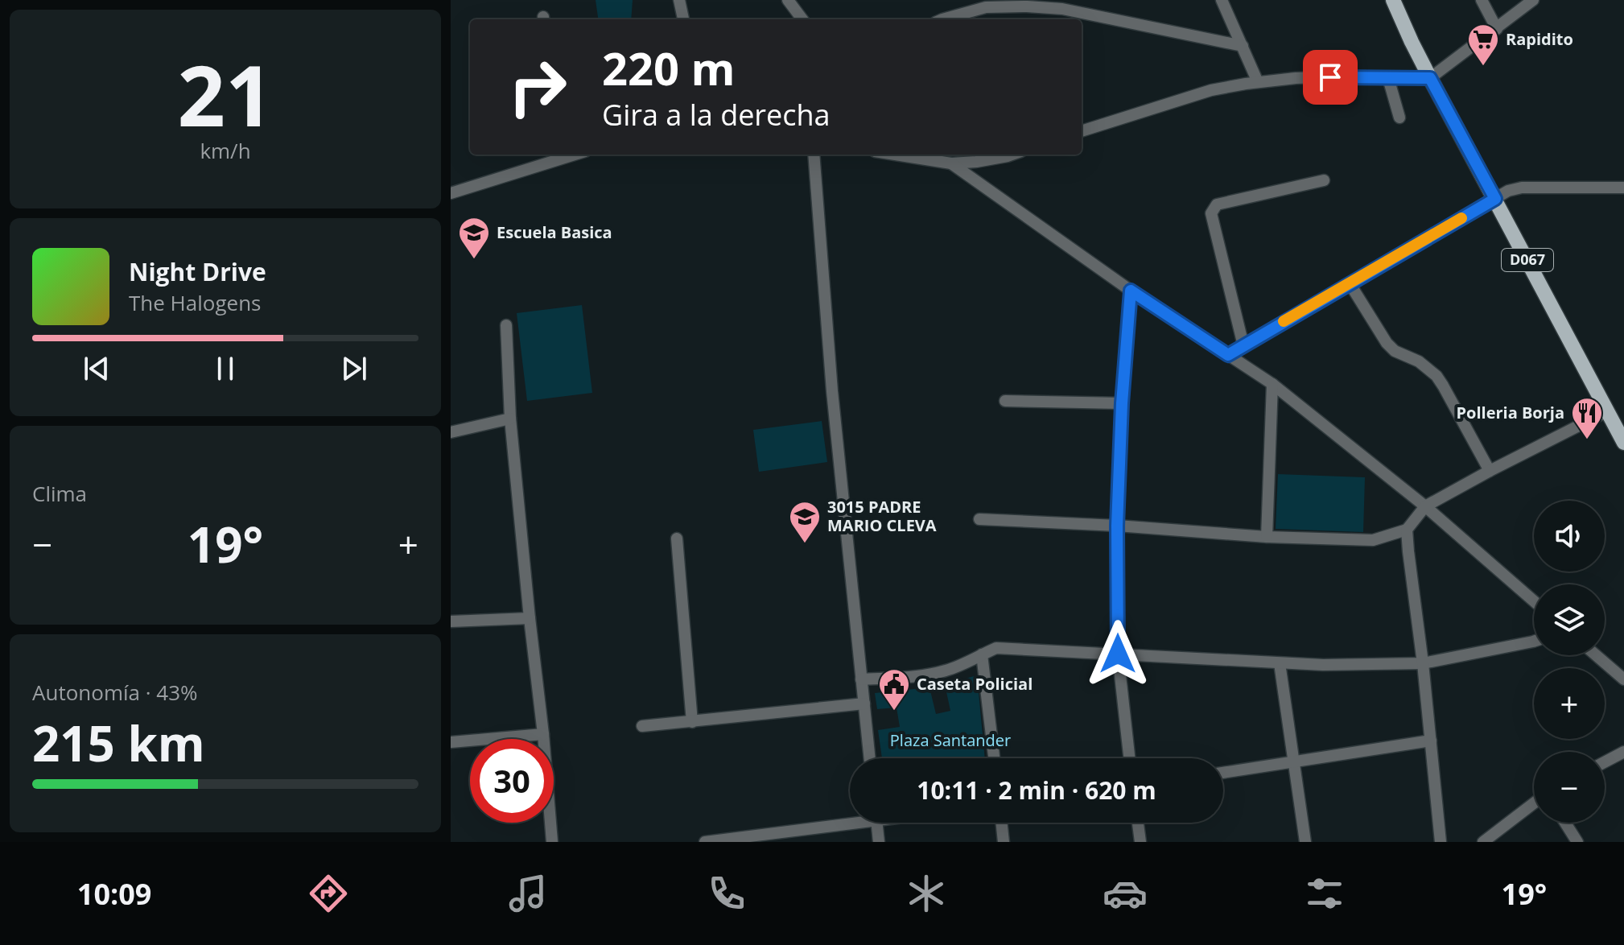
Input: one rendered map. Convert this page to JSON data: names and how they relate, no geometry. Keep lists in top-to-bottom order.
{
  "streets": {
    "main road": ["D067"]
  },
  "parks": ["Plaza Santander"],
  "places": {
    "supermarket": ["Rapidito"],
    "school or university": ["Escuela Basica", "3015 PADRE MARIO CLEVA"],
    "restaurant": ["Polleria Borja"],
    "public building": ["Caseta Policial"]
  },
  "page": {
    "tile": [
      ["21", "km/h"],
      "Clima",
      ["Autonomía · 43%", "215 km"]
    ],
    "turn": ["220 m", "Gira a la derecha"],
    "song": ["Night Drive", "The Halogens"],
    "map_buttons": ["+", "−"],
    "heat": ["−", "19°", "+"],
    "limit": "30",
    "trip": "10:11 · 2 min · 620 m",
    "tabs": ["10:09", "19°"]
  }
}
